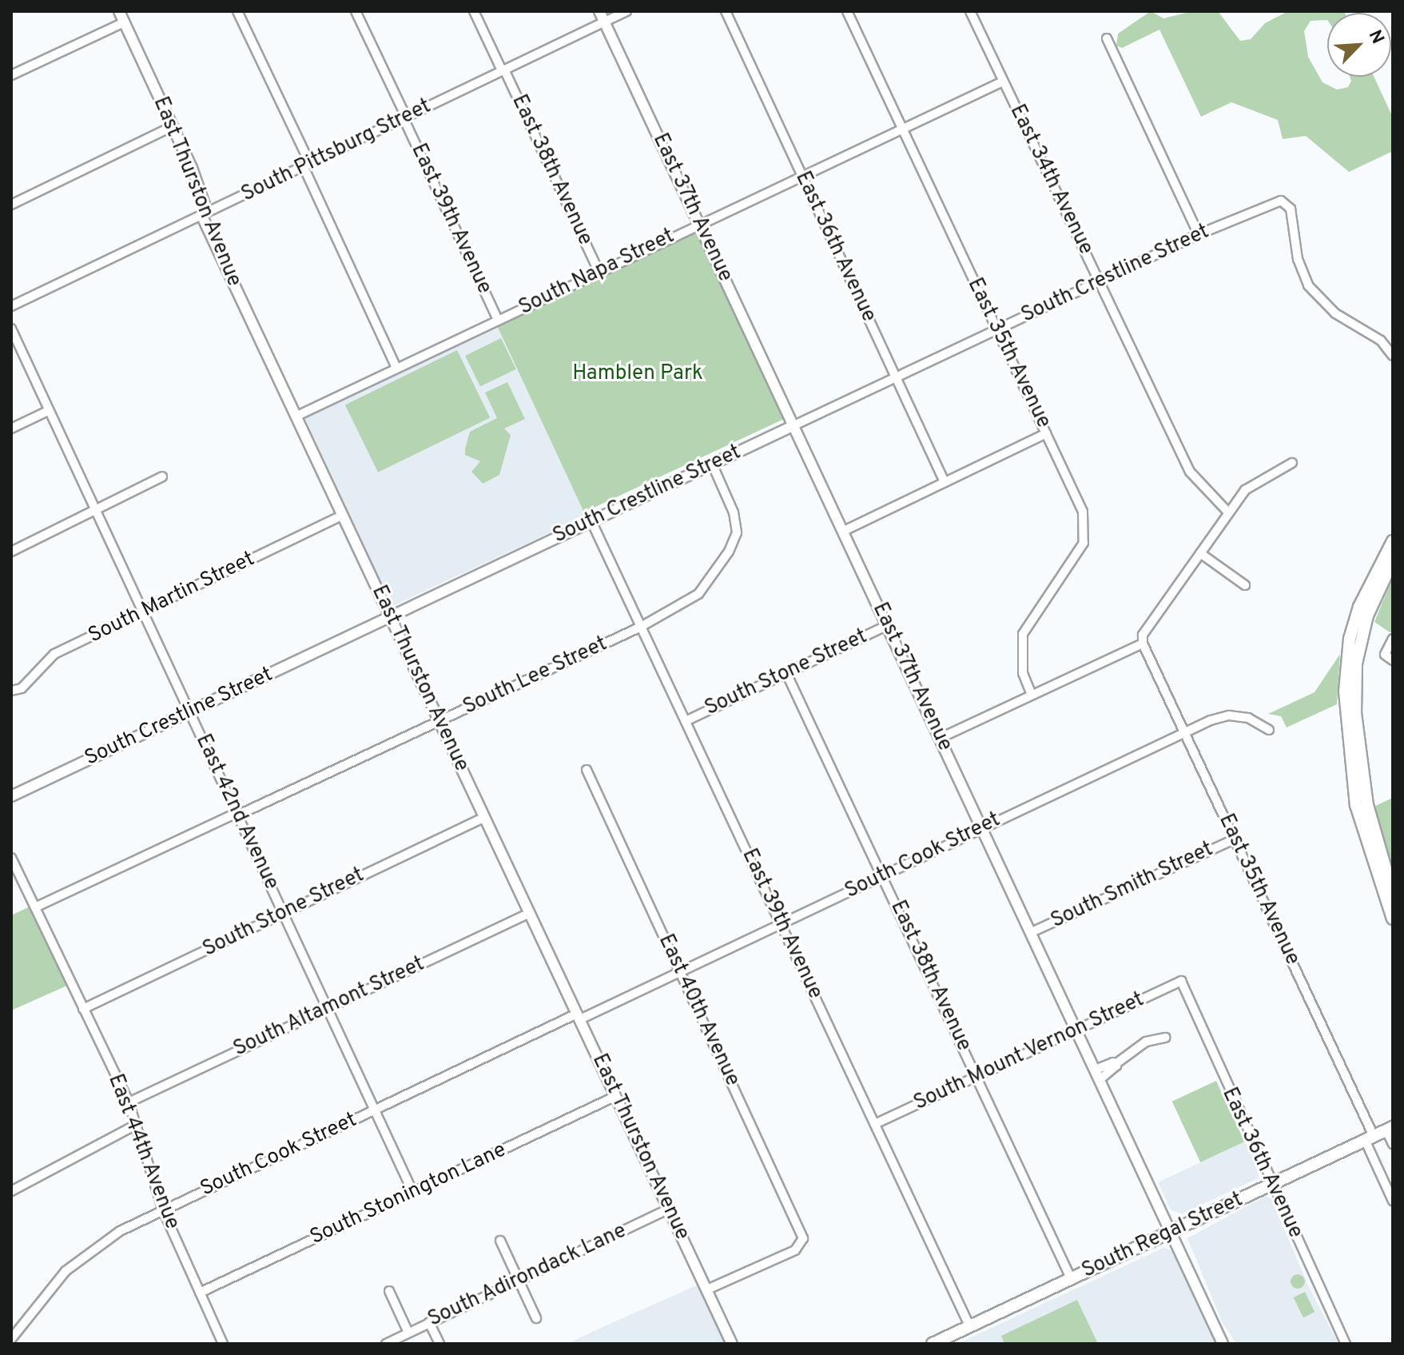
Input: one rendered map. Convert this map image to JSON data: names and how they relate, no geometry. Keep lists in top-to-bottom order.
{
  "streets": {
    "main road": ["South Regal Street"],
    "street": [
      "South Pittsburg Street",
      "East 38th Avenue",
      "East 34th Avenue",
      "East Thurston Avenue",
      "East 37th Avenue",
      "East 39th Avenue",
      "East 36th Avenue",
      "South Napa Street",
      "South Crestline Street",
      "East 35th Avenue",
      "South Martin Street",
      "South Stone Street",
      "South Lee Street",
      "East 42nd Avenue",
      "South Cook Street",
      "South Smith Street",
      "South Altamont Street",
      "East 40th Avenue",
      "South Mount Vernon Street",
      "East 44th Avenue",
      "South Stonington Lane",
      "South Adirondack Lane"
    ]
  },
  "crossings": [
    ["South Pittsburg Street", "East 38th Avenue"],
    ["South Pittsburg Street", "East Thurston Avenue"],
    ["South Pittsburg Street", "East 37th Avenue"],
    ["South Pittsburg Street", "East 39th Avenue"],
    ["East 38th Avenue", "South Napa Street"],
    ["East 38th Avenue", "South Stone Street"],
    ["East 38th Avenue", "South Cook Street"],
    ["East 38th Avenue", "South Mount Vernon Street"],
    ["East 38th Avenue", "South Regal Street"],
    ["East 34th Avenue", "South Napa Street"],
    ["East 34th Avenue", "South Crestline Street"],
    ["East Thurston Avenue", "South Napa Street"],
    ["East Thurston Avenue", "South Crestline Street"],
    ["East Thurston Avenue", "South Martin Street"],
    ["East Thurston Avenue", "South Stone Street"],
    ["East Thurston Avenue", "South Lee Street"],
    ["East Thurston Avenue", "South Cook Street"],
    ["East Thurston Avenue", "South Altamont Street"],
    ["East Thurston Avenue", "East 40th Avenue"],
    ["East Thurston Avenue", "South Stonington Lane"],
    ["East Thurston Avenue", "South Adirondack Lane"],
    ["East 37th Avenue", "South Napa Street"],
    ["East 37th Avenue", "South Crestline Street"],
    ["East 37th Avenue", "South Stone Street"],
    ["East 37th Avenue", "South Cook Street"],
    ["East 37th Avenue", "South Smith Street"],
    ["East 37th Avenue", "South Mount Vernon Street"],
    ["East 37th Avenue", "South Regal Street"],
    ["East 39th Avenue", "South Napa Street"],
    ["East 39th Avenue", "South Crestline Street"],
    ["East 39th Avenue", "South Stone Street"],
    ["East 39th Avenue", "South Lee Street"],
    ["East 39th Avenue", "South Cook Street"],
    ["East 39th Avenue", "South Mount Vernon Street"],
    ["East 39th Avenue", "South Regal Street"],
    ["East 36th Avenue", "South Napa Street"],
    ["East 36th Avenue", "South Crestline Street"],
    ["East 36th Avenue", "South Mount Vernon Street"],
    ["East 36th Avenue", "South Regal Street"],
    ["South Napa Street", "East 35th Avenue"],
    ["South Crestline Street", "East 35th Avenue"],
    ["South Crestline Street", "South Lee Street"],
    ["South Crestline Street", "East 42nd Avenue"],
    ["East 35th Avenue", "South Cook Street"],
    ["East 35th Avenue", "South Smith Street"],
    ["East 35th Avenue", "South Regal Street"],
    ["South Martin Street", "East 42nd Avenue"],
    ["South Stone Street", "East 42nd Avenue"],
    ["South Stone Street", "East 44th Avenue"],
    ["South Lee Street", "East 42nd Avenue"],
    ["South Lee Street", "East 44th Avenue"],
    ["East 42nd Avenue", "South Cook Street"],
    ["East 42nd Avenue", "South Altamont Street"],
    ["East 42nd Avenue", "South Stonington Lane"],
    ["South Cook Street", "East 40th Avenue"],
    ["South Cook Street", "East 44th Avenue"],
    ["South Altamont Street", "East 44th Avenue"],
    ["East 44th Avenue", "South Stonington Lane"]
  ],
  "parks": ["Hamblen Park"],
  "north": "top right"
}
